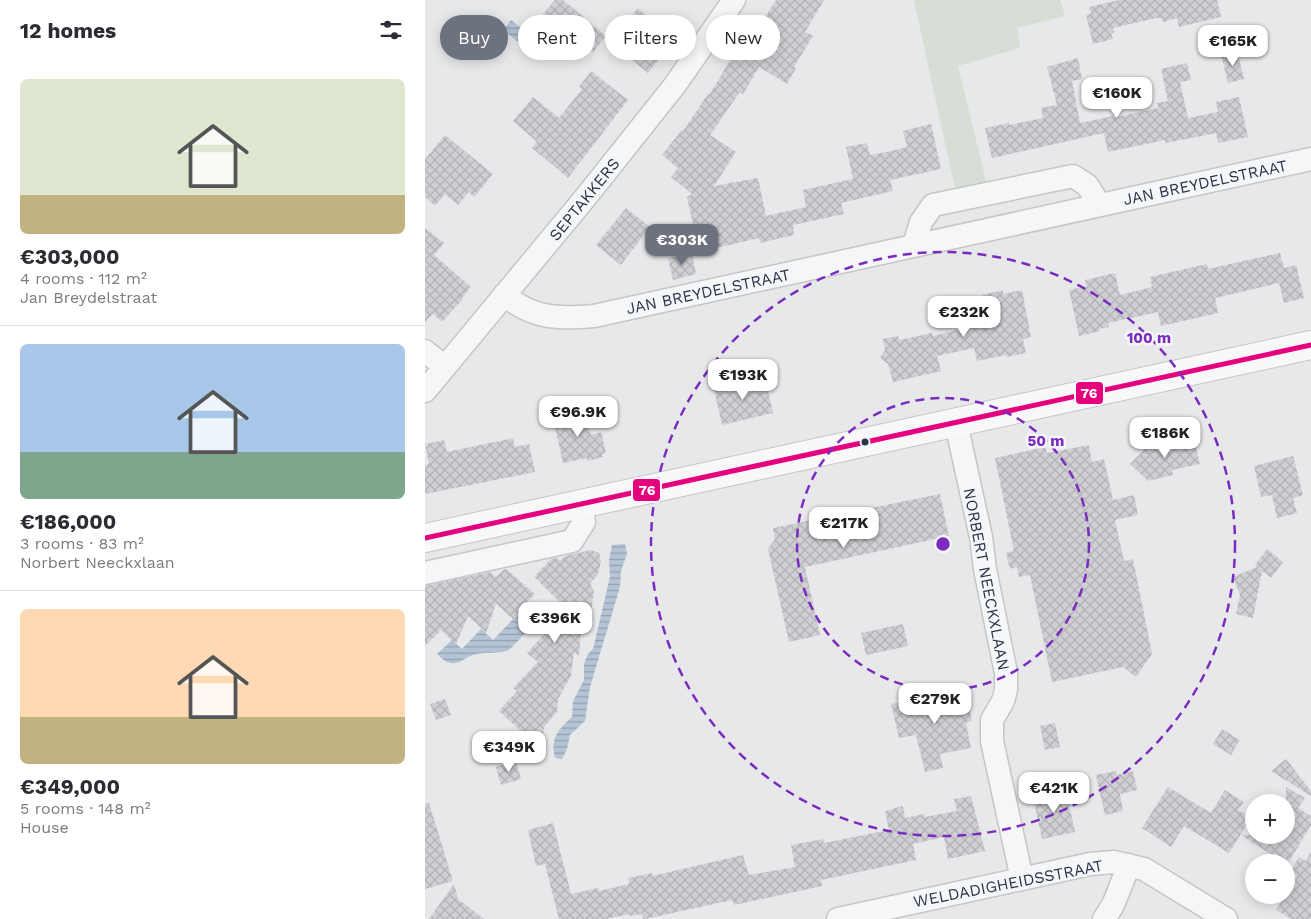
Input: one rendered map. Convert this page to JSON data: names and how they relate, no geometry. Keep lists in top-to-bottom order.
{
  "streets": {
    "street": [
      "JAN BREYDELSTRAAT",
      "SEPTAKKERS",
      "NORBERT NEECKXLAAN",
      "WELDADIGHEIDSSTRAAT"
    ]
  },
  "crossings": [
    ["JAN BREYDELSTRAAT", "SEPTAKKERS"],
    ["NORBERT NEECKXLAAN", "WELDADIGHEIDSSTRAAT"]
  ],
  "lines": ["transit line 76"],
  "page": {
    "heading": "12 homes",
    "chip": [
      "Buy",
      "Rent",
      "Filters",
      "New"
    ],
    "price": [
      "€165K",
      "€160K",
      "€303K",
      "€232K",
      "€193K",
      "€96.9K",
      "€186K",
      "€217K",
      "€396K",
      "€279K",
      "€349K",
      "€421K"
    ],
    "list": [
      {
        "name": "€303,000",
        "note": "4 rooms · 112 m² · Jan Breydelstraat"
      },
      {
        "name": "€186,000",
        "note": "3 rooms · 83 m² · Norbert Neeckxlaan"
      },
      {
        "name": "€349,000",
        "note": "5 rooms · 148 m² · House"
      }
    ],
    "map_buttons": ["+", "−"]
  },
  "rings": ["100 m", "50 m"]
}
